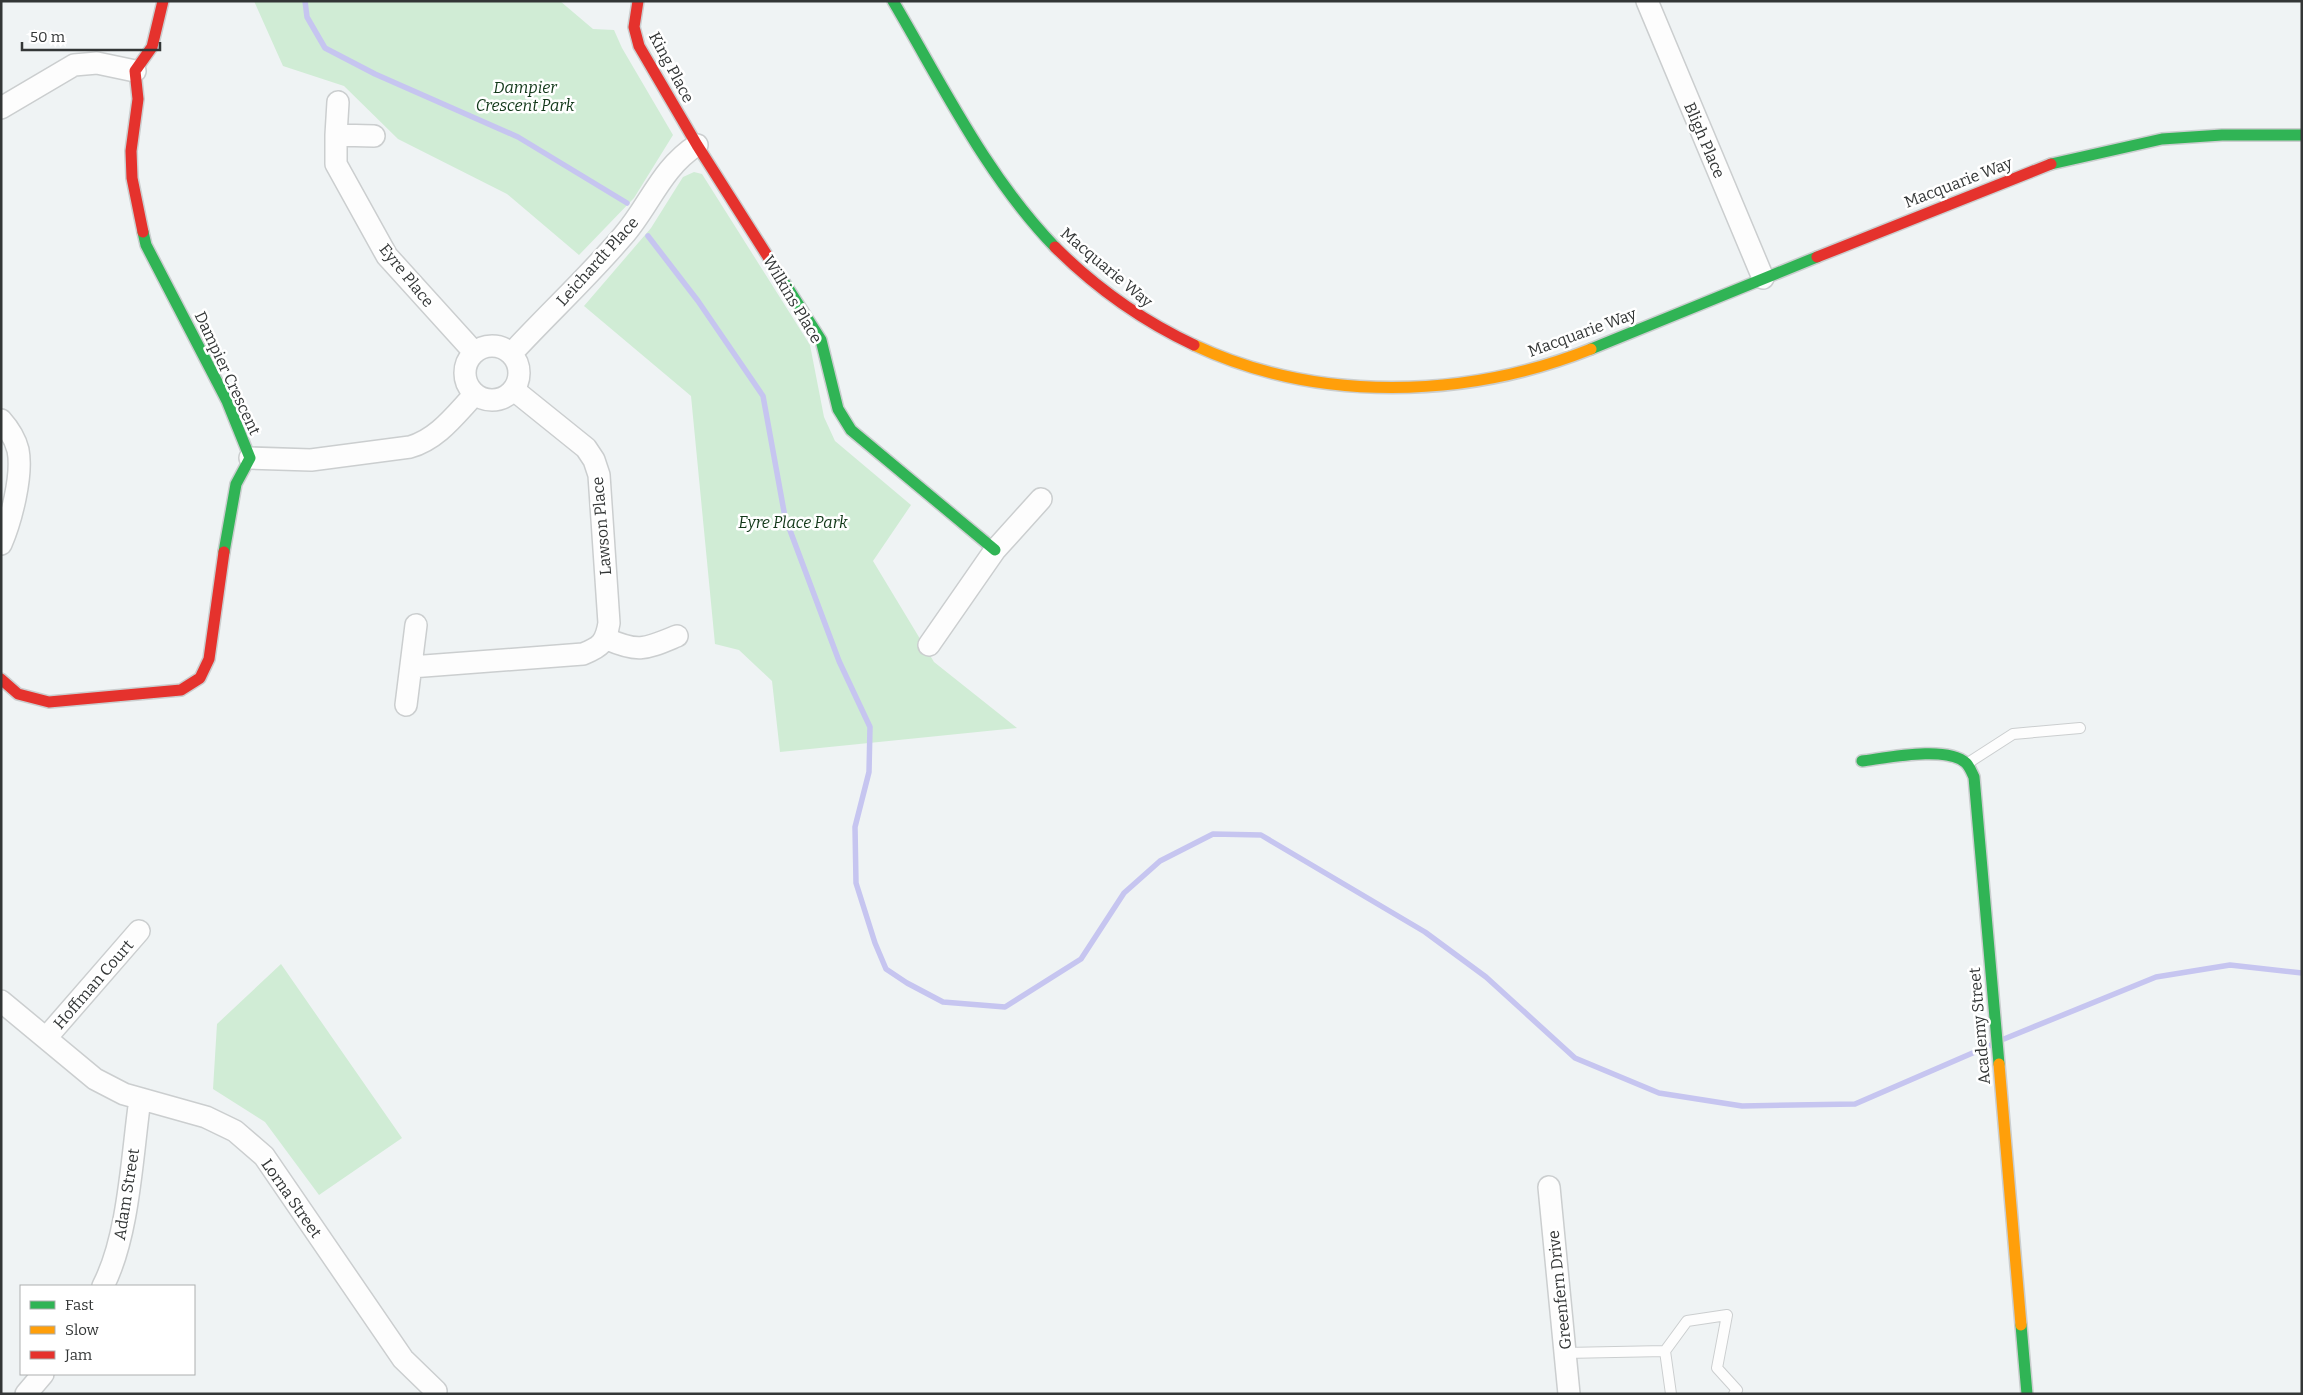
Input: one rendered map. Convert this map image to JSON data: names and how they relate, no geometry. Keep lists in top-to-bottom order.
{
  "streets": {
    "street": [
      "King Place",
      "Bligh Place",
      "Macquarie Way",
      "Leichardt Place",
      "Eyre Place",
      "Wilkins Place",
      "Dampier Crescent",
      "Lawson Place",
      "Hoffman Court",
      "Academy Street",
      "Adam Street",
      "Lorna Street",
      "Greenfern Drive"
    ]
  },
  "crossings": [
    ["King Place", "Leichardt Place"],
    ["King Place", "Wilkins Place"],
    ["Bligh Place", "Macquarie Way"],
    ["Leichardt Place", "Eyre Place"],
    ["Leichardt Place", "Wilkins Place"],
    ["Leichardt Place", "Lawson Place"],
    ["Eyre Place", "Lawson Place"],
    ["Hoffman Court", "Lorna Street"],
    ["Adam Street", "Lorna Street"]
  ],
  "parks": ["Dampier Crescent Park", "Eyre Place Park"],
  "legend": ["Fast", "Slow", "Jam"],
  "scale_bar": "50 m"
}
